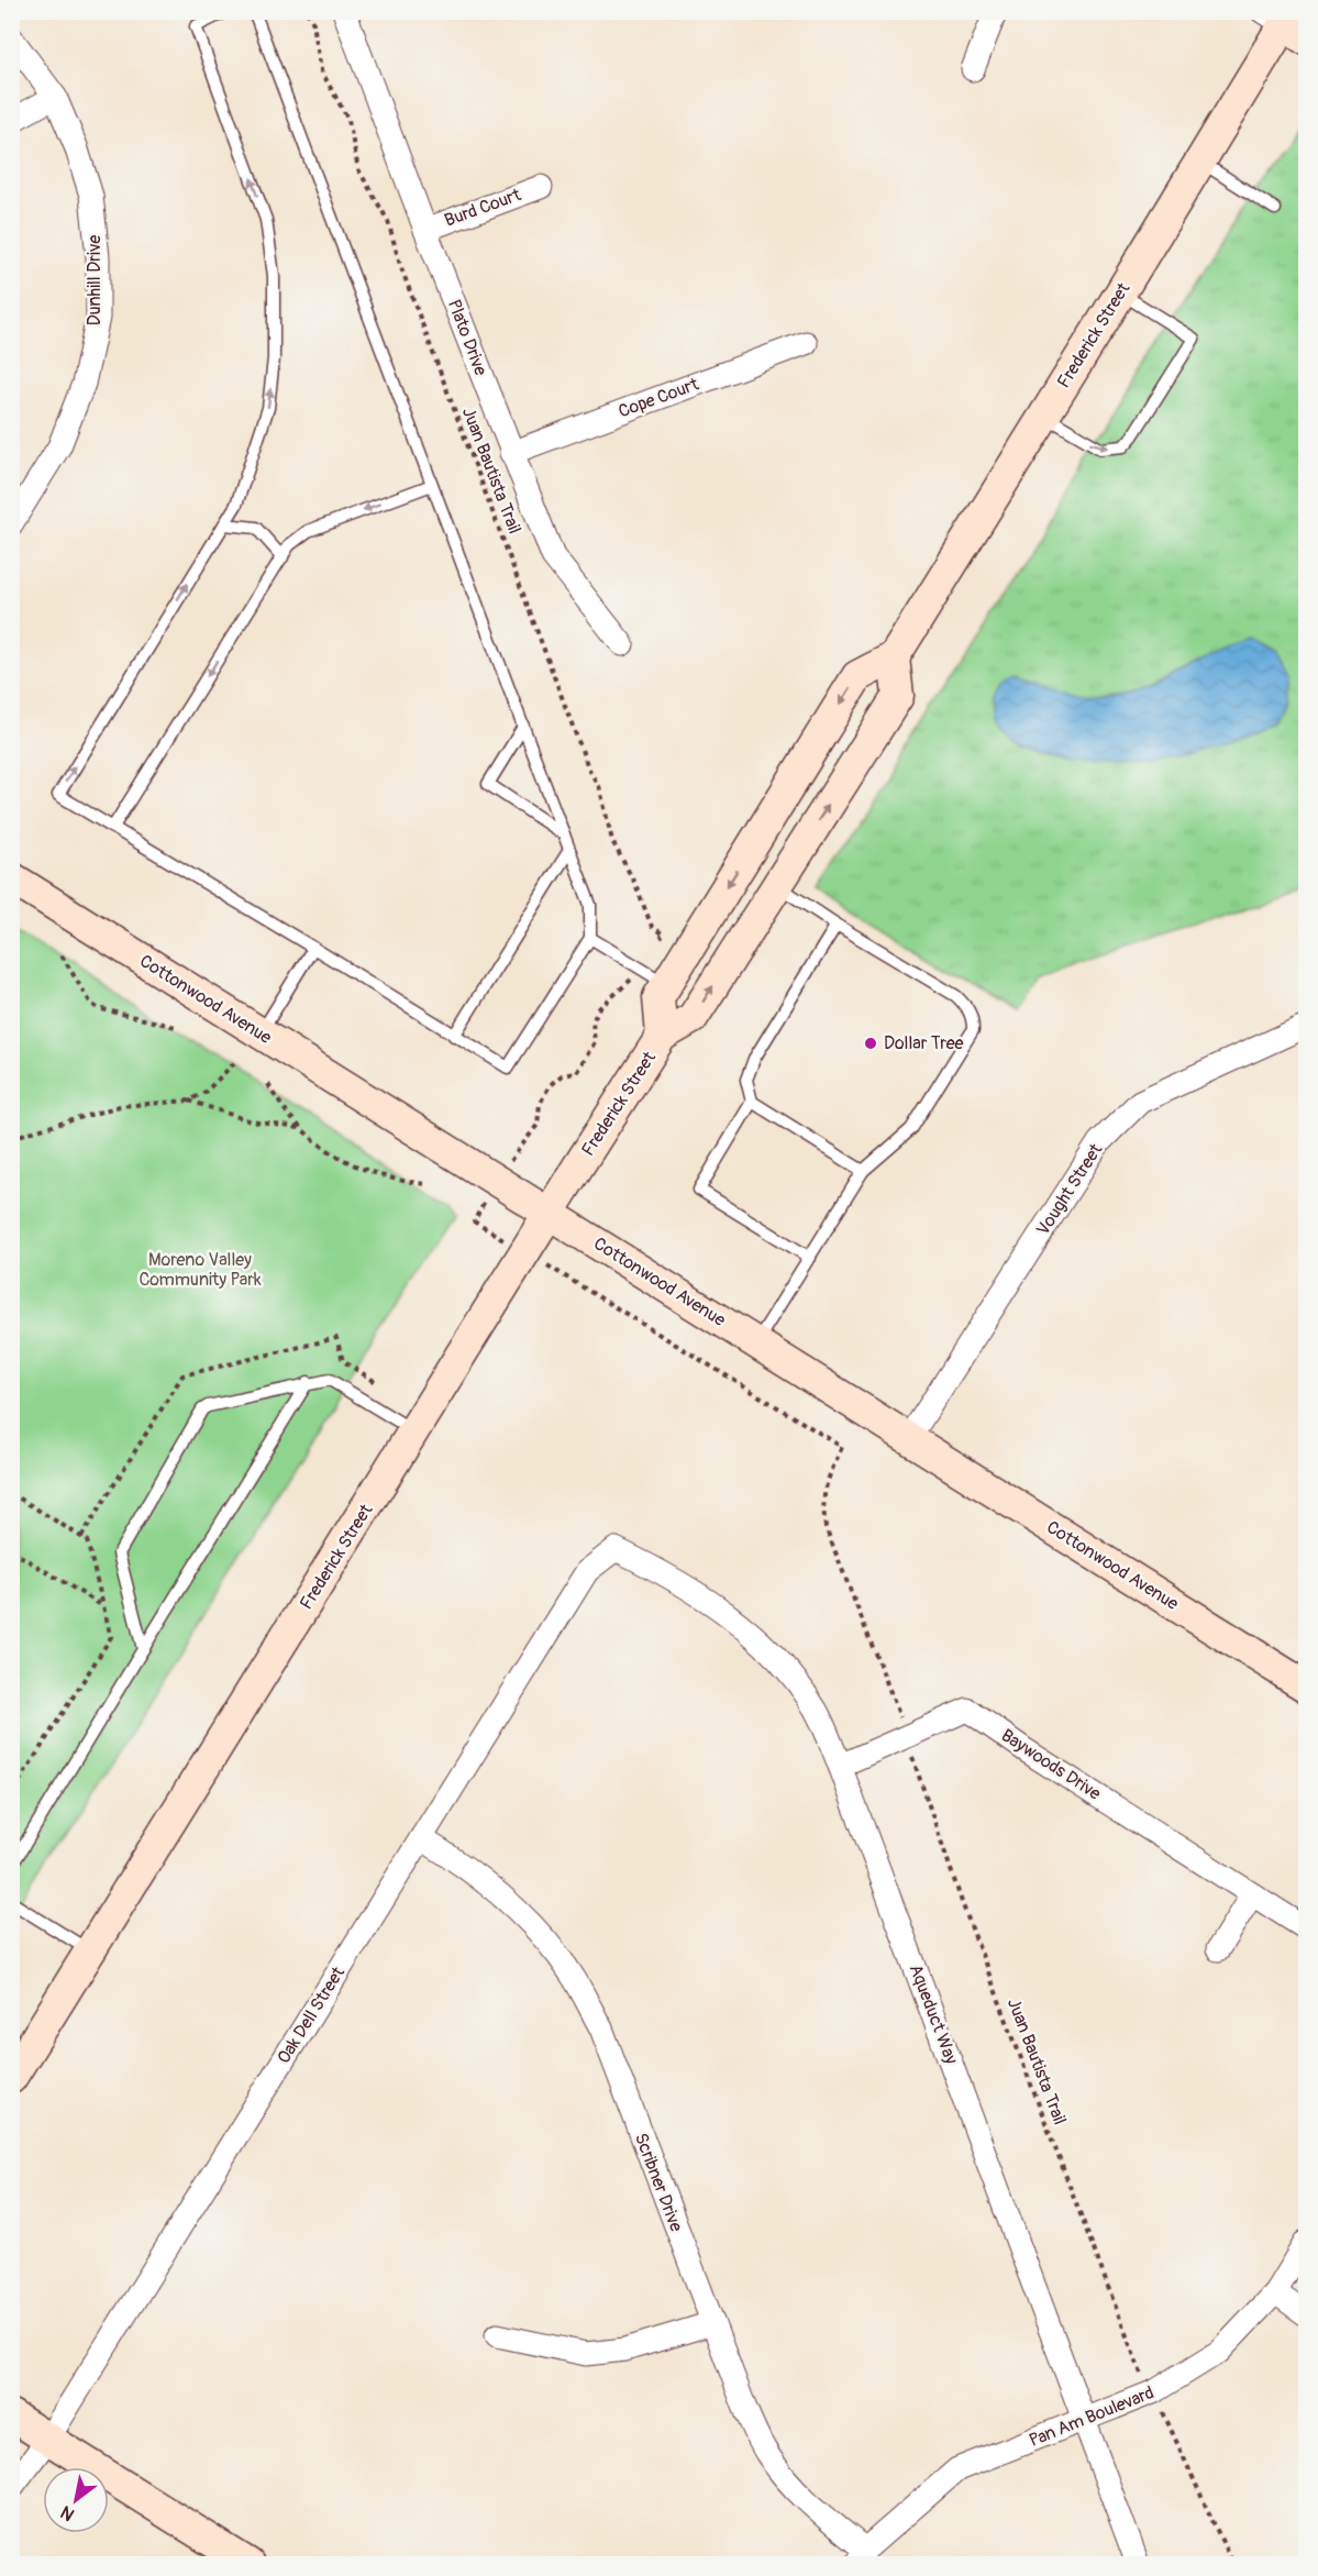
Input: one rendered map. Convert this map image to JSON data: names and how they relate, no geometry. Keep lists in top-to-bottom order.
{
  "streets": {
    "main road": ["Frederick Street", "Cottonwood Avenue"],
    "street": [
      "Burd Court",
      "Dunhill Drive",
      "Plato Drive",
      "Cope Court",
      "Vought Street",
      "Baywoods Drive",
      "Aqueduct Way",
      "Oak Dell Street",
      "Scribner Drive",
      "Pan Am Boulevard"
    ],
    "path": ["Juan Bautista Trail"]
  },
  "crossings": [
    ["Burd Court", "Plato Drive"],
    ["Frederick Street", "Cottonwood Avenue"],
    ["Plato Drive", "Cope Court"],
    ["Cottonwood Avenue", "Vought Street"],
    ["Baywoods Drive", "Aqueduct Way"],
    ["Aqueduct Way", "Oak Dell Street"],
    ["Aqueduct Way", "Pan Am Boulevard"],
    ["Oak Dell Street", "Scribner Drive"],
    ["Scribner Drive", "Pan Am Boulevard"]
  ],
  "parks": ["Moreno Valley Community Park"],
  "places": ["Dollar Tree"],
  "north": "bottom left"
}
